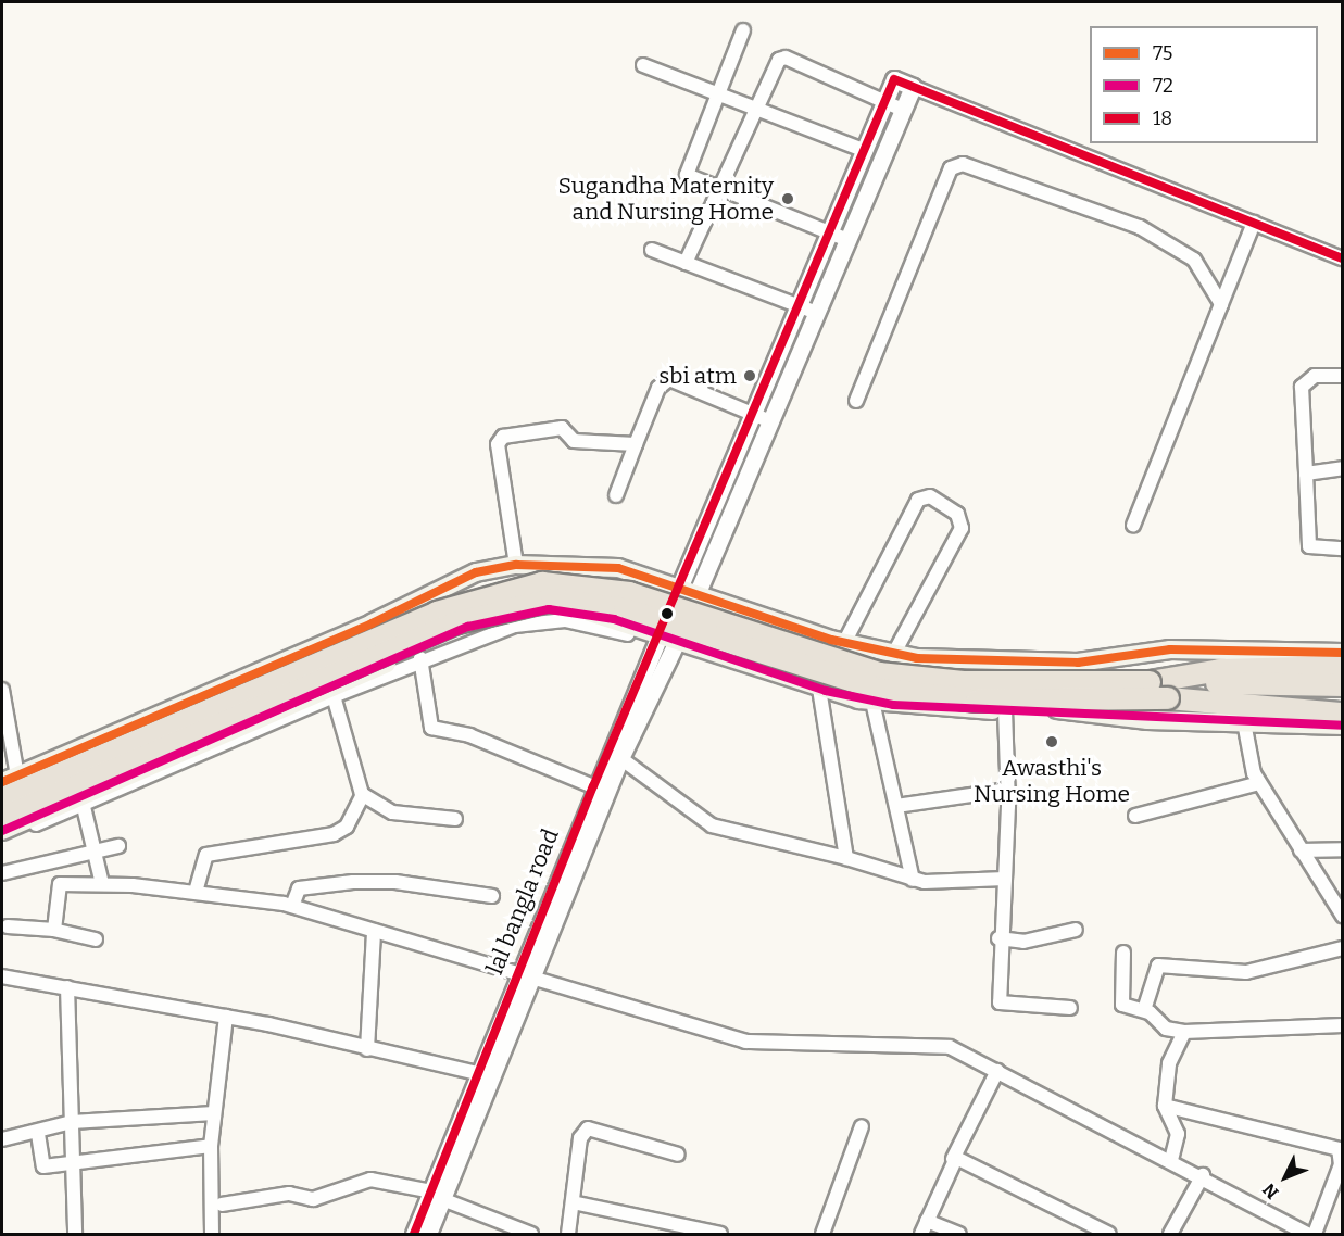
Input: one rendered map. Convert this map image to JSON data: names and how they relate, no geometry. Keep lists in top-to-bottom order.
{
  "streets": {
    "street": ["lal bangla road"]
  },
  "places": ["Sugandha Maternity and Nursing Home", "sbi atm", "Awasthi's Nursing Home"],
  "lines": ["transit line 18", "transit line 75", "transit line 72"],
  "legend": ["75", "72", "18"],
  "north": "bottom left"
}
